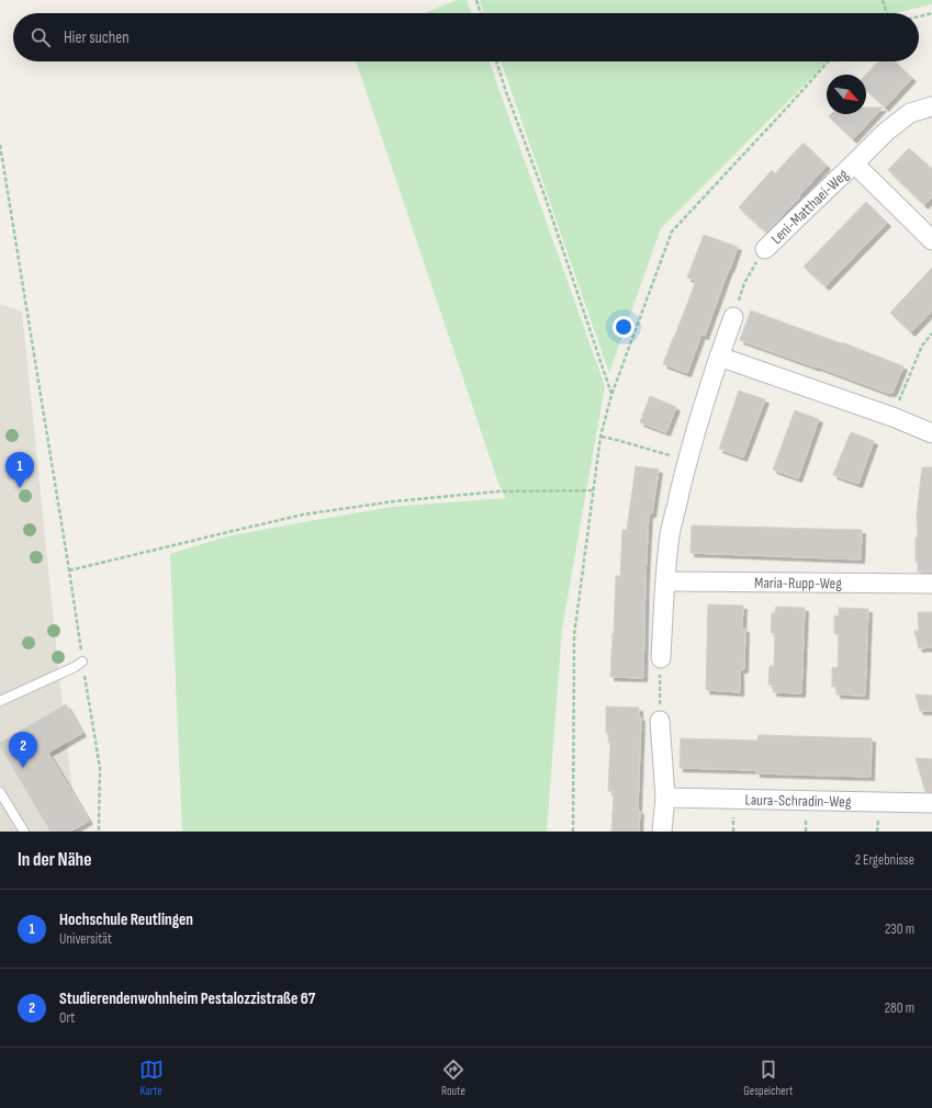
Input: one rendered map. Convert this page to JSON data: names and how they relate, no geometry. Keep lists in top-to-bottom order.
{
  "streets": {
    "street": ["Leni-Matthaei-Weg", "Maria-Rupp-Weg", "Laura-Schradin-Weg"]
  },
  "north": "bottom right",
  "page": {
    "search": "Hier suchen",
    "pins": ["1", "2"],
    "heading": ["In der Nähe", "2 Ergebnisse"],
    "list": [
      {
        "mark": "1",
        "name": "Hochschule Reutlingen",
        "note": "Universität",
        "value": "230 m"
      },
      {
        "mark": "2",
        "name": "Studierendenwohnheim Pestalozzistraße 67",
        "note": "Ort",
        "value": "280 m"
      }
    ],
    "nav": ["Karte", "Route", "Gespeichert"]
  }
}
